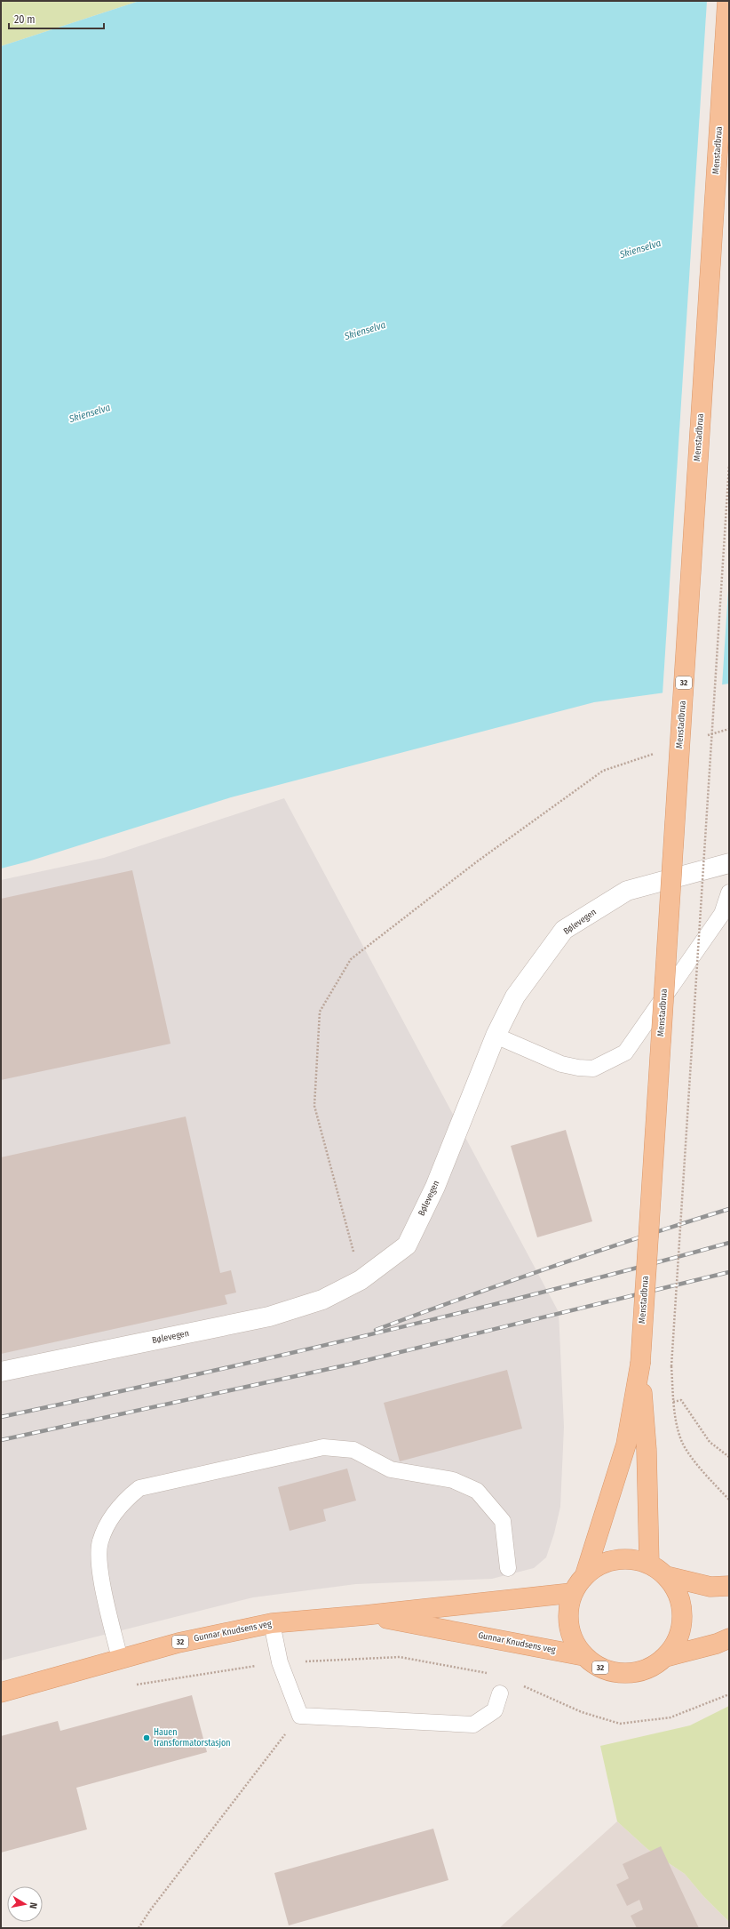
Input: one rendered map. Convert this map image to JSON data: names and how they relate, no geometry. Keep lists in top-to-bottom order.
{
  "streets": {
    "main road": ["Menstadbrua", "32", "Gunnar Knudsens veg"],
    "street": ["Bølevegen"]
  },
  "crossings": [
    ["Menstadbrua", "32"],
    ["Menstadbrua", "Gunnar Knudsens veg"],
    ["32", "Gunnar Knudsens veg"]
  ],
  "water": ["Skienselva"],
  "places": ["Hauen transformatorstasjon"],
  "scale_bar": "20 m",
  "north": "right"
}
